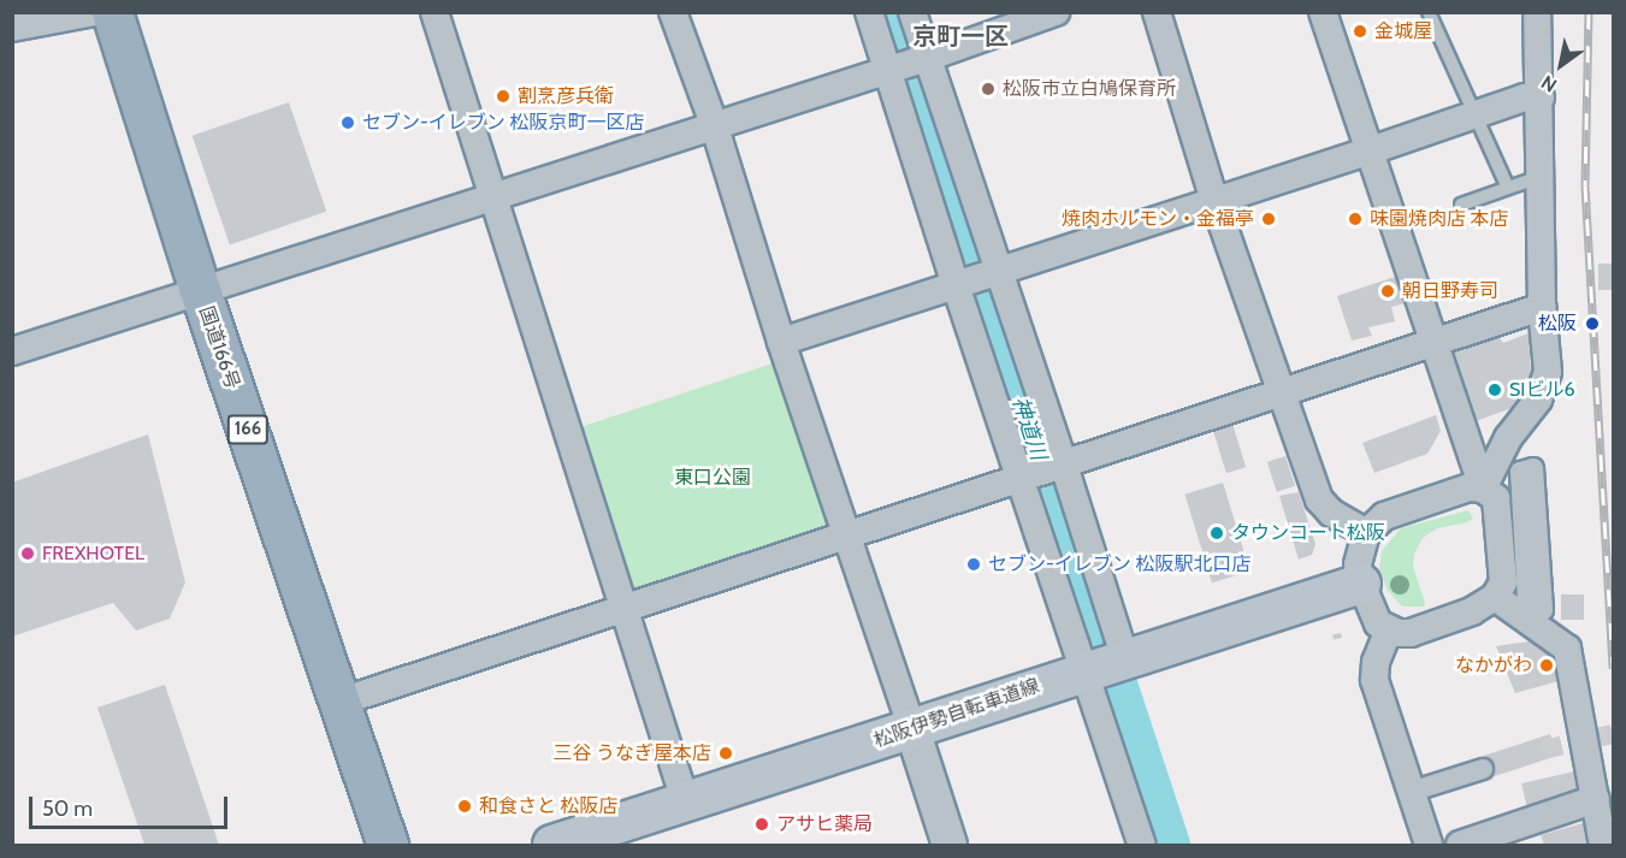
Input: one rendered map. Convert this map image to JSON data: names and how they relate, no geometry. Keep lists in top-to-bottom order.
{
  "streets": {
    "highway": ["国道166号", "166"],
    "main road": ["松阪伊勢自転車道線"]
  },
  "districts": ["京町一区"],
  "water": ["神道川"],
  "parks": ["東口公園"],
  "places": [
    "金城屋",
    "松阪市立白鳩保育所",
    "割烹彦兵衛",
    "セブン-イレブン 松阪京町一区店",
    "焼肉ホルモン・金福亭",
    "味園焼肉店 本店",
    "朝日野寿司",
    "松阪",
    "SIビル6",
    "タウンコート松阪",
    "FREXHOTEL",
    "セブン-イレブン 松阪駅北口店",
    "なかがわ",
    "三谷 うなぎ屋本店",
    "和食さと 松阪店",
    "アサヒ薬局"
  ],
  "scale_bar": "50 m",
  "north": "bottom left"
}
